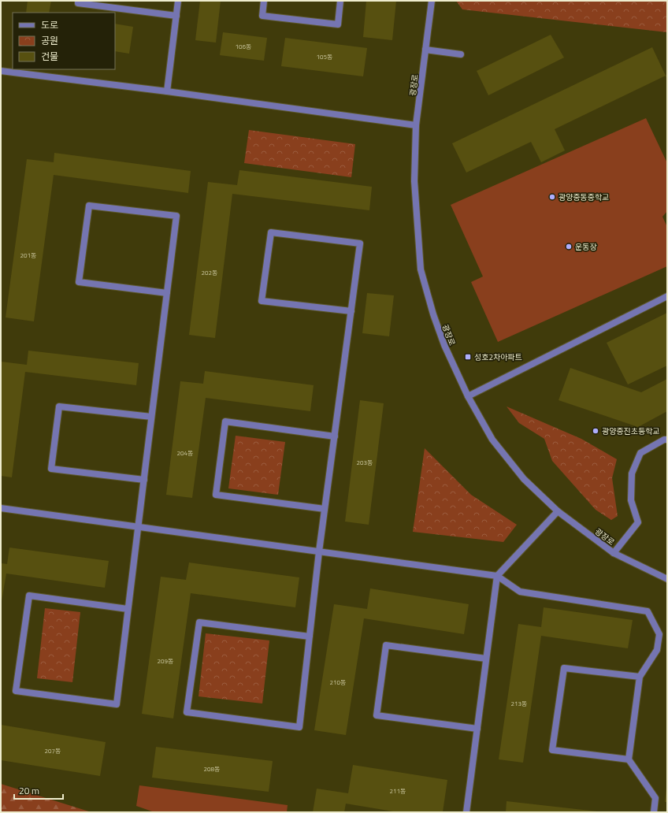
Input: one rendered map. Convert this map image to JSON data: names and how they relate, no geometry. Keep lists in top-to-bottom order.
{
  "streets": {
    "street": ["광장로"]
  },
  "places": {
    "other": ["광양중동중학교", "운동장", "광양중진초등학교"],
    "transit": ["성호2차아파트"]
  },
  "house_numbers": [
    "106동",
    "105동",
    "201동",
    "202동",
    "204동",
    "203동",
    "209동",
    "210동",
    "213동",
    "207동",
    "208동",
    "211동"
  ],
  "legend": ["도로", "공원", "건물"],
  "scale_bar": "20 m"
}
